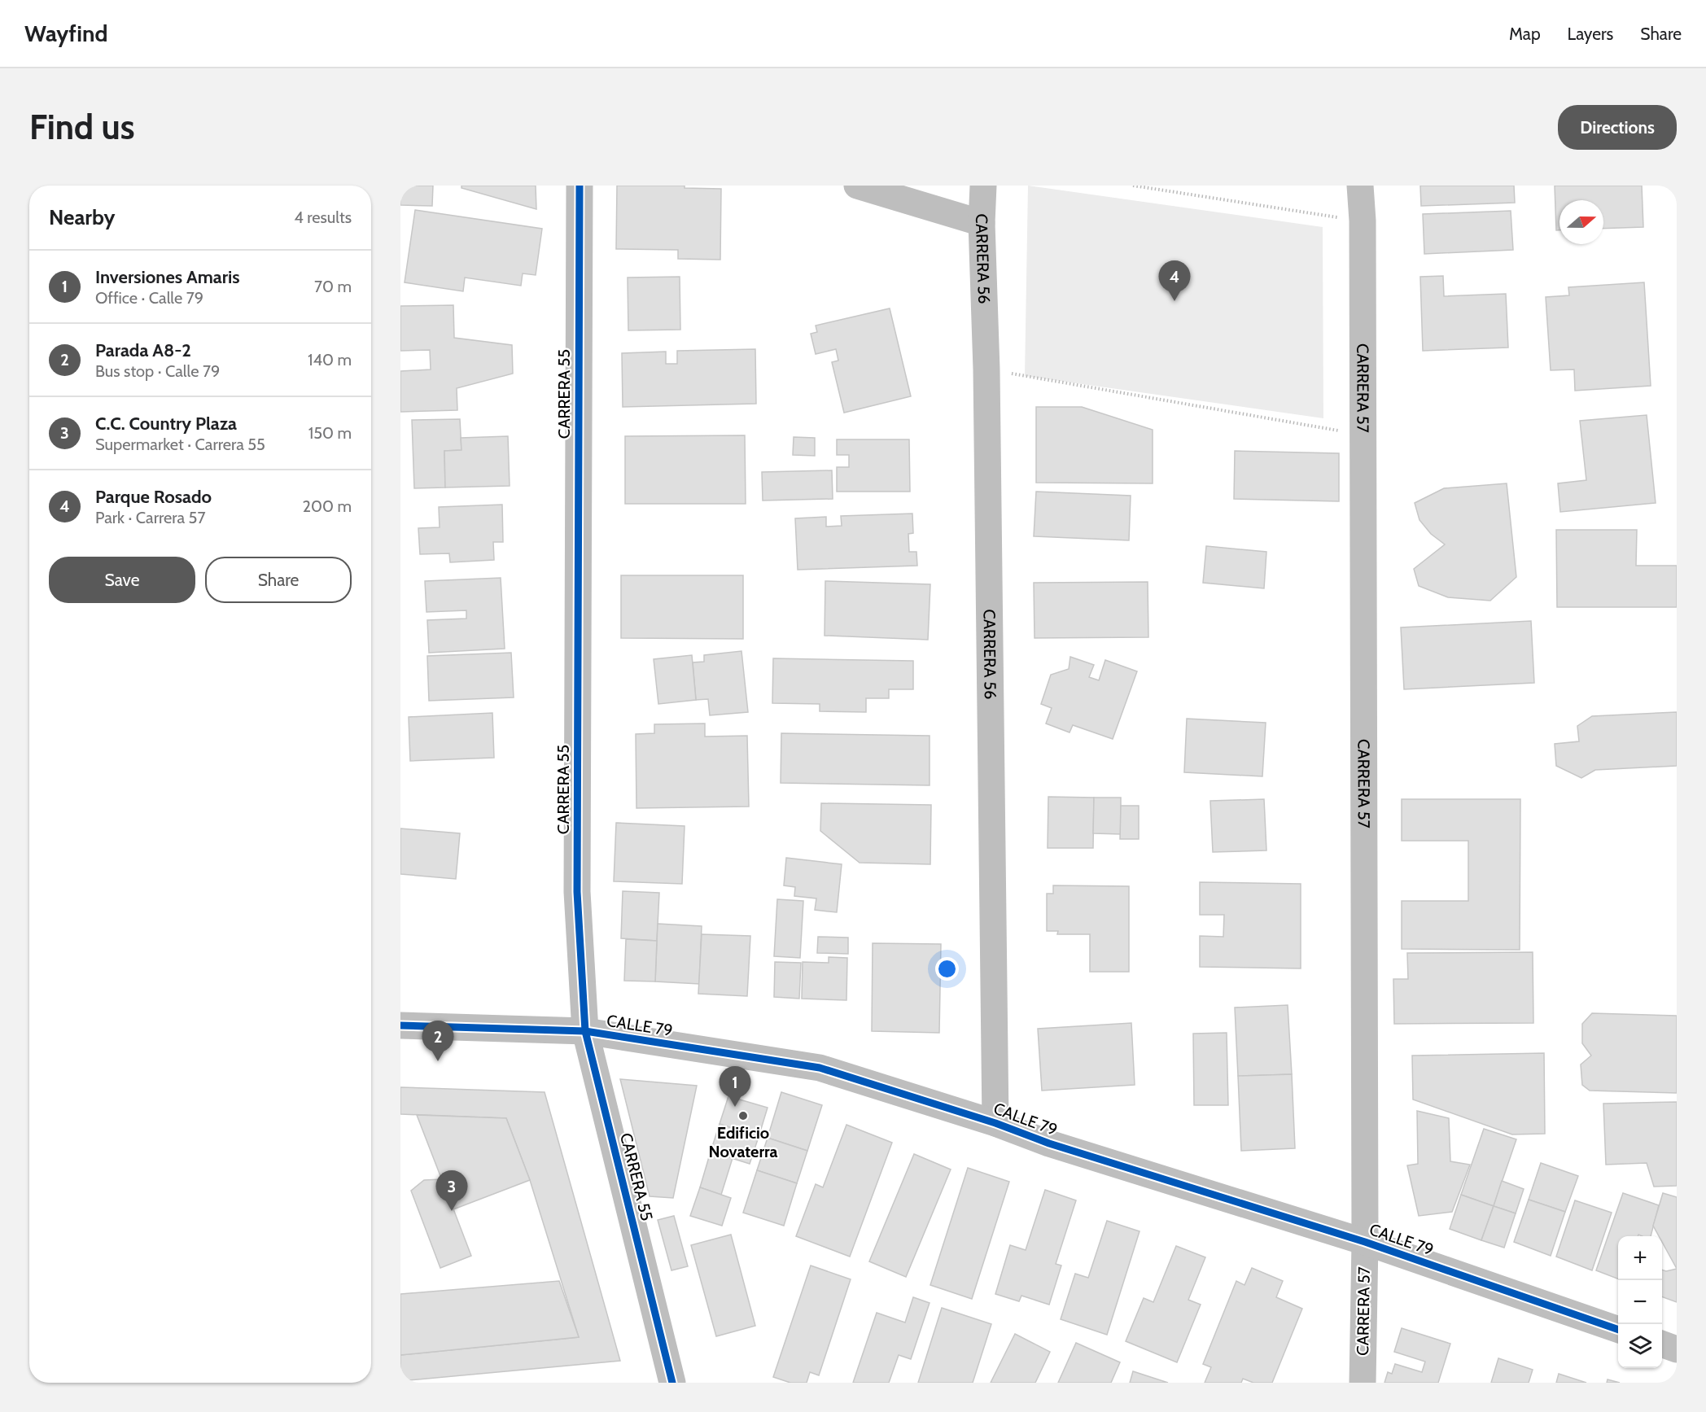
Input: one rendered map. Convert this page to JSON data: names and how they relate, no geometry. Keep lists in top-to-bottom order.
{
  "streets": {
    "street": [
      "CARRERA 56",
      "CARRERA 57",
      "CARRERA 55",
      "CALLE 79"
    ]
  },
  "crossings": [
    ["CARRERA 56", "CALLE 79"],
    ["CARRERA 57", "CALLE 79"],
    ["CARRERA 55", "CALLE 79"]
  ],
  "places": ["Edificio Novaterra"],
  "north": "right",
  "page": {
    "header": "Wayfind",
    "nav": ["Map", "Layers", "Share"],
    "buttons": [
      "Directions",
      ["Save", "Share"]
    ],
    "title": "Find us",
    "heading": ["Nearby", "4 results"],
    "list": [
      {
        "mark": "1",
        "name": "Inversiones Amaris",
        "note": "Office · Calle 79",
        "value": "70 m"
      },
      {
        "mark": "2",
        "name": "Parada A8-2",
        "note": "Bus stop · Calle 79",
        "value": "140 m"
      },
      {
        "mark": "3",
        "name": "C.C. Country Plaza",
        "note": "Supermarket · Carrera 55",
        "value": "150 m"
      },
      {
        "mark": "4",
        "name": "Parque Rosado",
        "note": "Park · Carrera 57",
        "value": "200 m"
      }
    ],
    "pins": [
      "4",
      "2",
      "1",
      "3"
    ],
    "map_buttons": ["+", "−"]
  }
}
